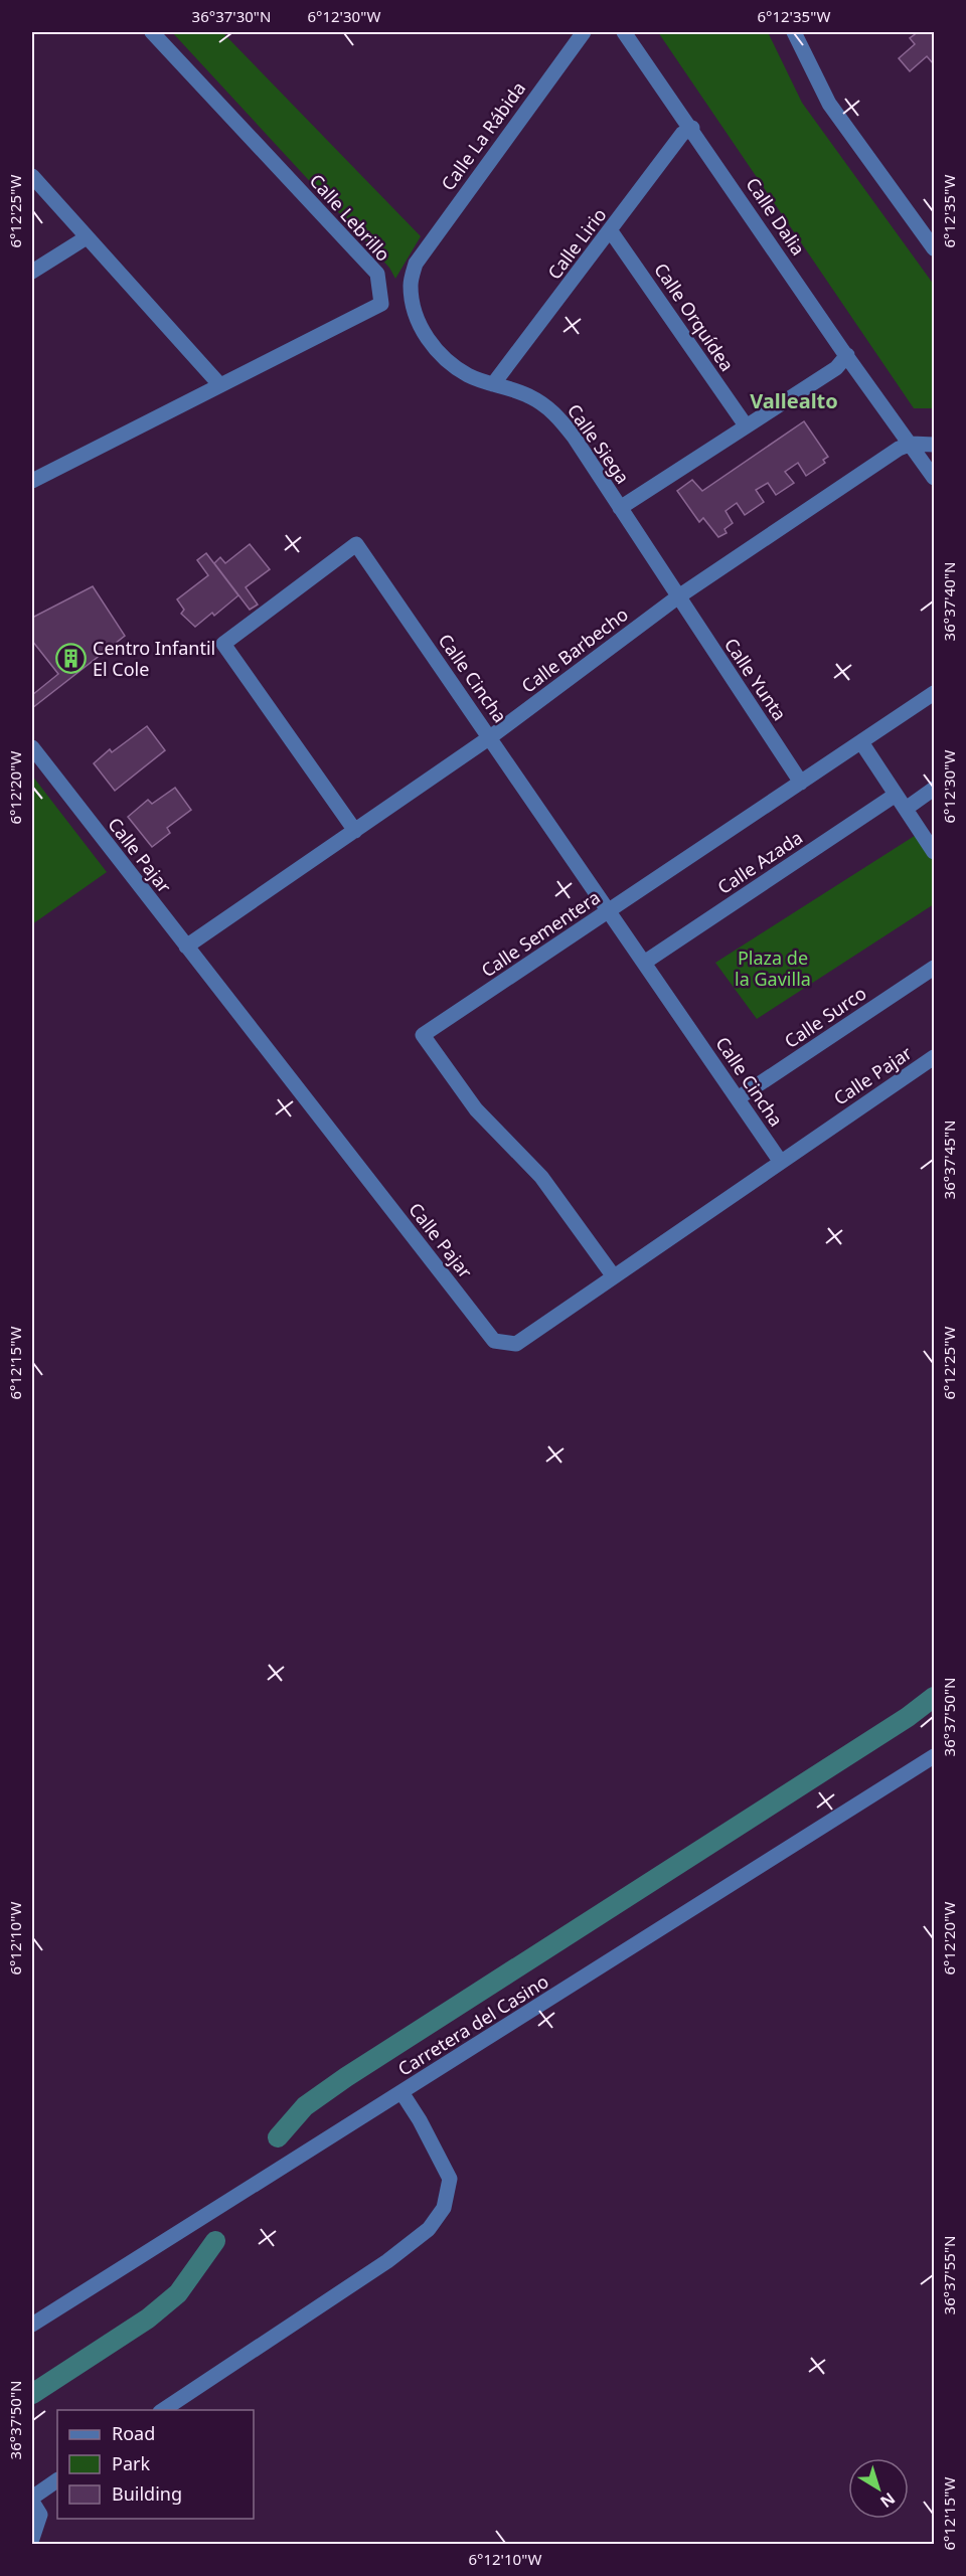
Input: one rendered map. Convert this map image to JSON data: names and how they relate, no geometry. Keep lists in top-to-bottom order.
{
  "streets": {
    "street": [
      "Calle La Rábida",
      "Calle Dalia",
      "Calle Lebrillo",
      "Calle Lirio",
      "Calle Orquídea",
      "Calle Siega",
      "Calle Barbecho",
      "Calle Cincha",
      "Calle Yunta",
      "Calle Pajar",
      "Calle Azada",
      "Calle Sementera",
      "Calle Surco",
      "Carretera del Casino"
    ]
  },
  "crossings": [
    ["Calle La Rábida", "Calle Siega"],
    ["Calle Dalia", "Calle Lirio"],
    ["Calle Dalia", "Calle Barbecho"],
    ["Calle Lirio", "Calle Orquídea"],
    ["Calle Lirio", "Calle Siega"],
    ["Calle Siega", "Calle Barbecho"],
    ["Calle Siega", "Calle Yunta"],
    ["Calle Barbecho", "Calle Cincha"],
    ["Calle Barbecho", "Calle Yunta"],
    ["Calle Barbecho", "Calle Pajar"],
    ["Calle Cincha", "Calle Pajar"],
    ["Calle Cincha", "Calle Azada"],
    ["Calle Cincha", "Calle Sementera"],
    ["Calle Cincha", "Calle Surco"],
    ["Calle Yunta", "Calle Sementera"],
    ["Calle Pajar", "Calle Sementera"]
  ],
  "districts": ["Vallealto"],
  "parks": ["Plaza de la Gavilla"],
  "places": {
    "building": ["Centro Infantil El Cole"]
  },
  "legend": ["Road", "Park", "Building"],
  "north": "bottom right",
  "coordinates": [
    "36°37'30\"N",
    "6°12'30\"W",
    "6°12'35\"W",
    "6°12'25\"W",
    "36°37'40\"N",
    "6°12'20\"W",
    "36°37'45\"N",
    "6°12'15\"W",
    "36°37'50\"N",
    "6°12'10\"W",
    "36°37'55\"N"
  ]
}
